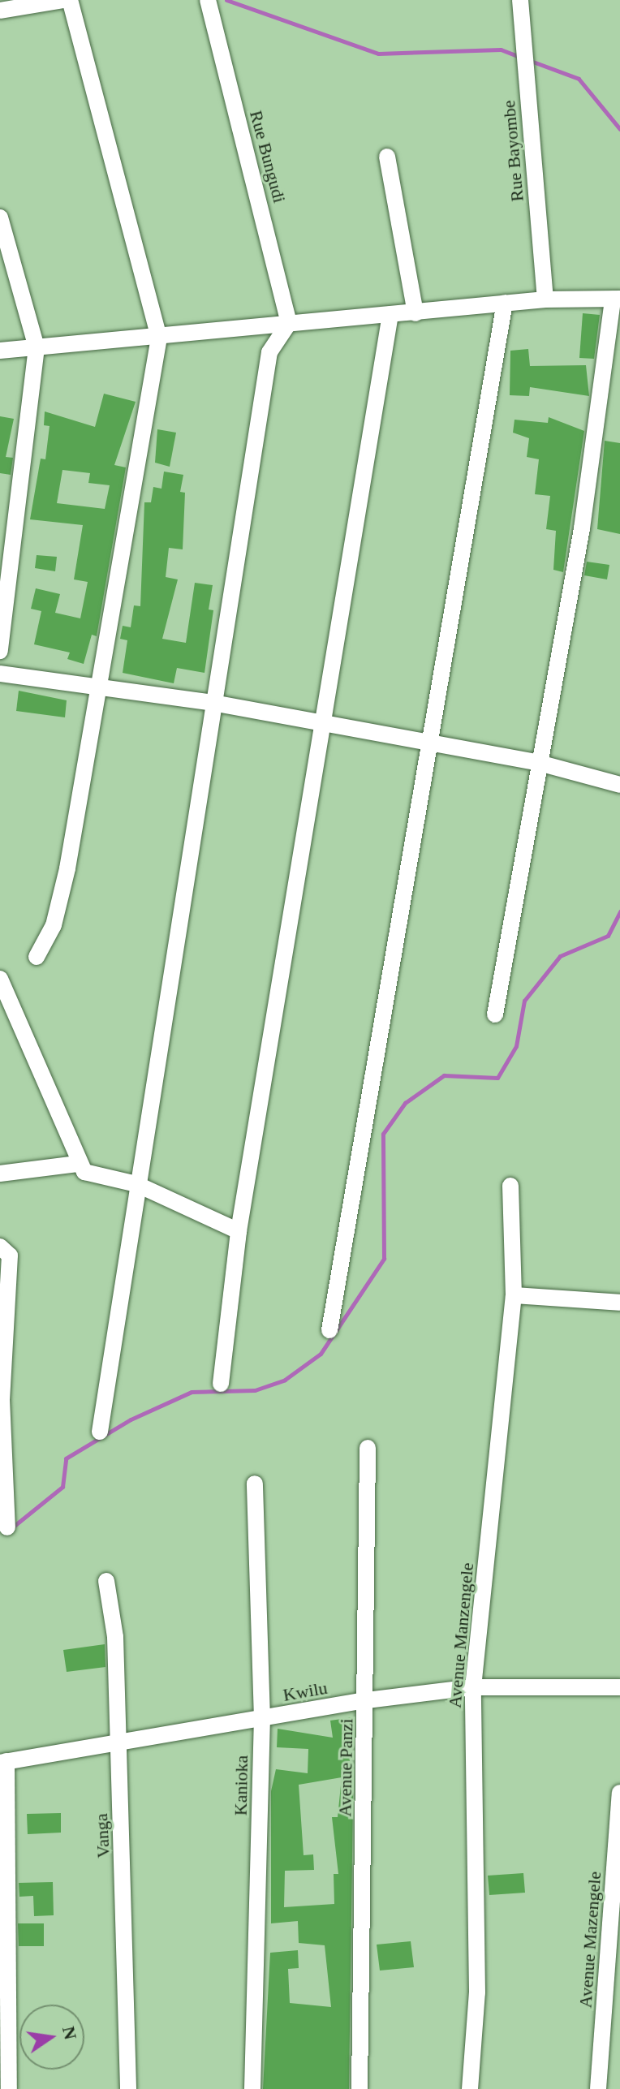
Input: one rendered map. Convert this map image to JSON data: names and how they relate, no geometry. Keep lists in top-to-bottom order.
{
  "streets": {
    "street": [
      "Rue Bayombe",
      "Rue Bungudi",
      "Avenue Manzengele",
      "Kwilu",
      "Avenue Panzi",
      "Kanioka",
      "Vanga",
      "Avenue Mazengele"
    ]
  },
  "crossings": [
    ["Avenue Manzengele", "Kwilu"],
    ["Kwilu", "Avenue Panzi"],
    ["Kwilu", "Kanioka"],
    ["Kwilu", "Vanga"]
  ],
  "north": "right"
}
